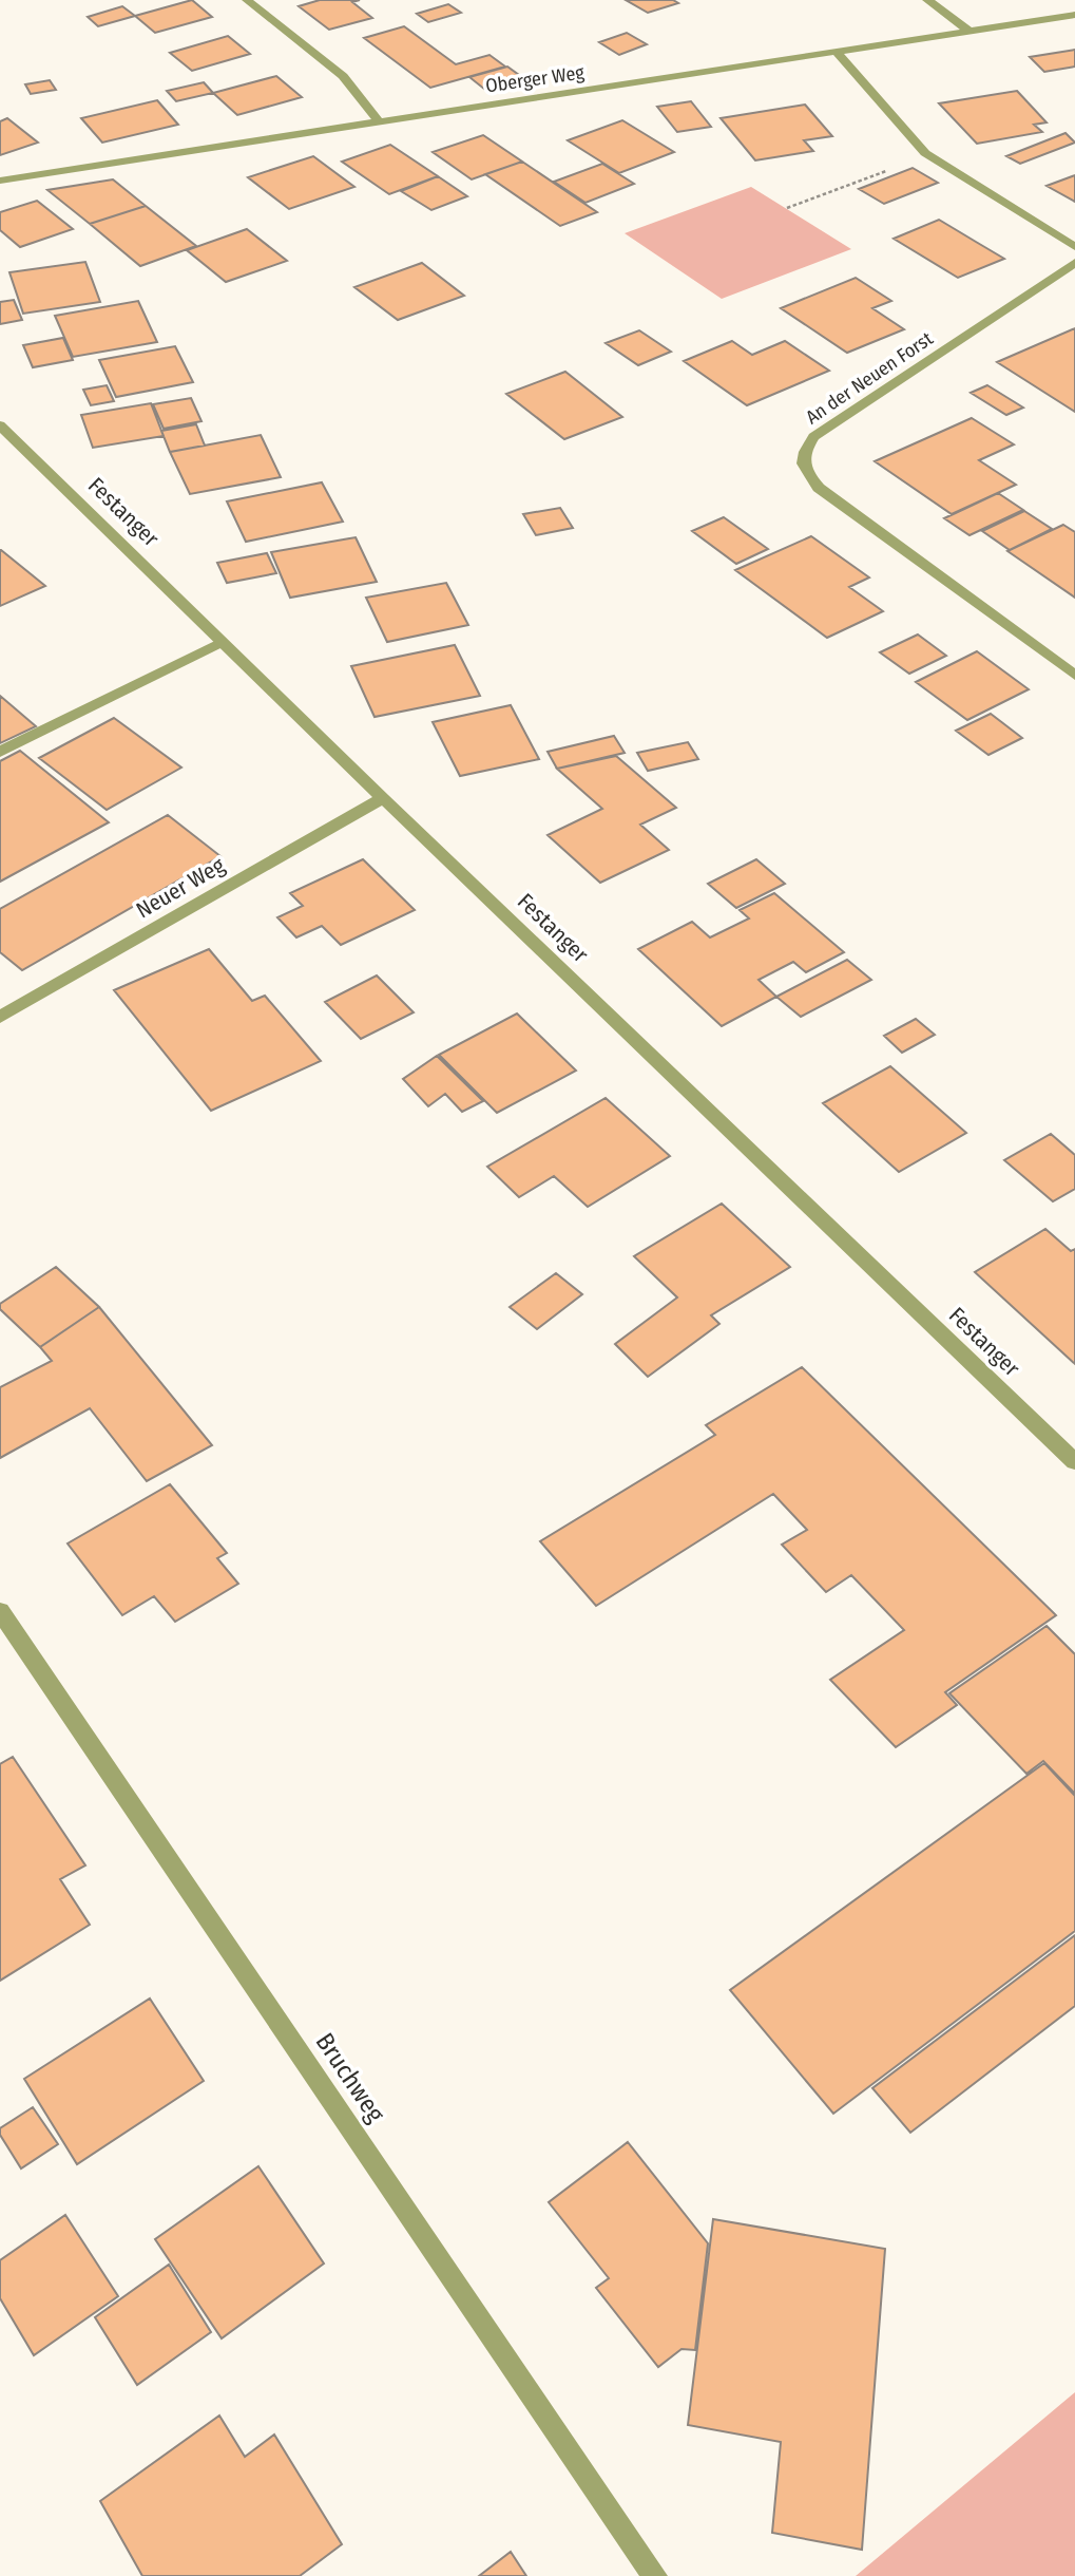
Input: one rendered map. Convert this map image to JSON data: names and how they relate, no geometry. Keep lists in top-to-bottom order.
{
  "streets": {
    "street": [
      "Oberger Weg",
      "An der Neuen Forst",
      "Festanger",
      "Neuer Weg",
      "Bruchweg"
    ]
  },
  "crossings": [
    ["Festanger", "Neuer Weg"]
  ]
}
